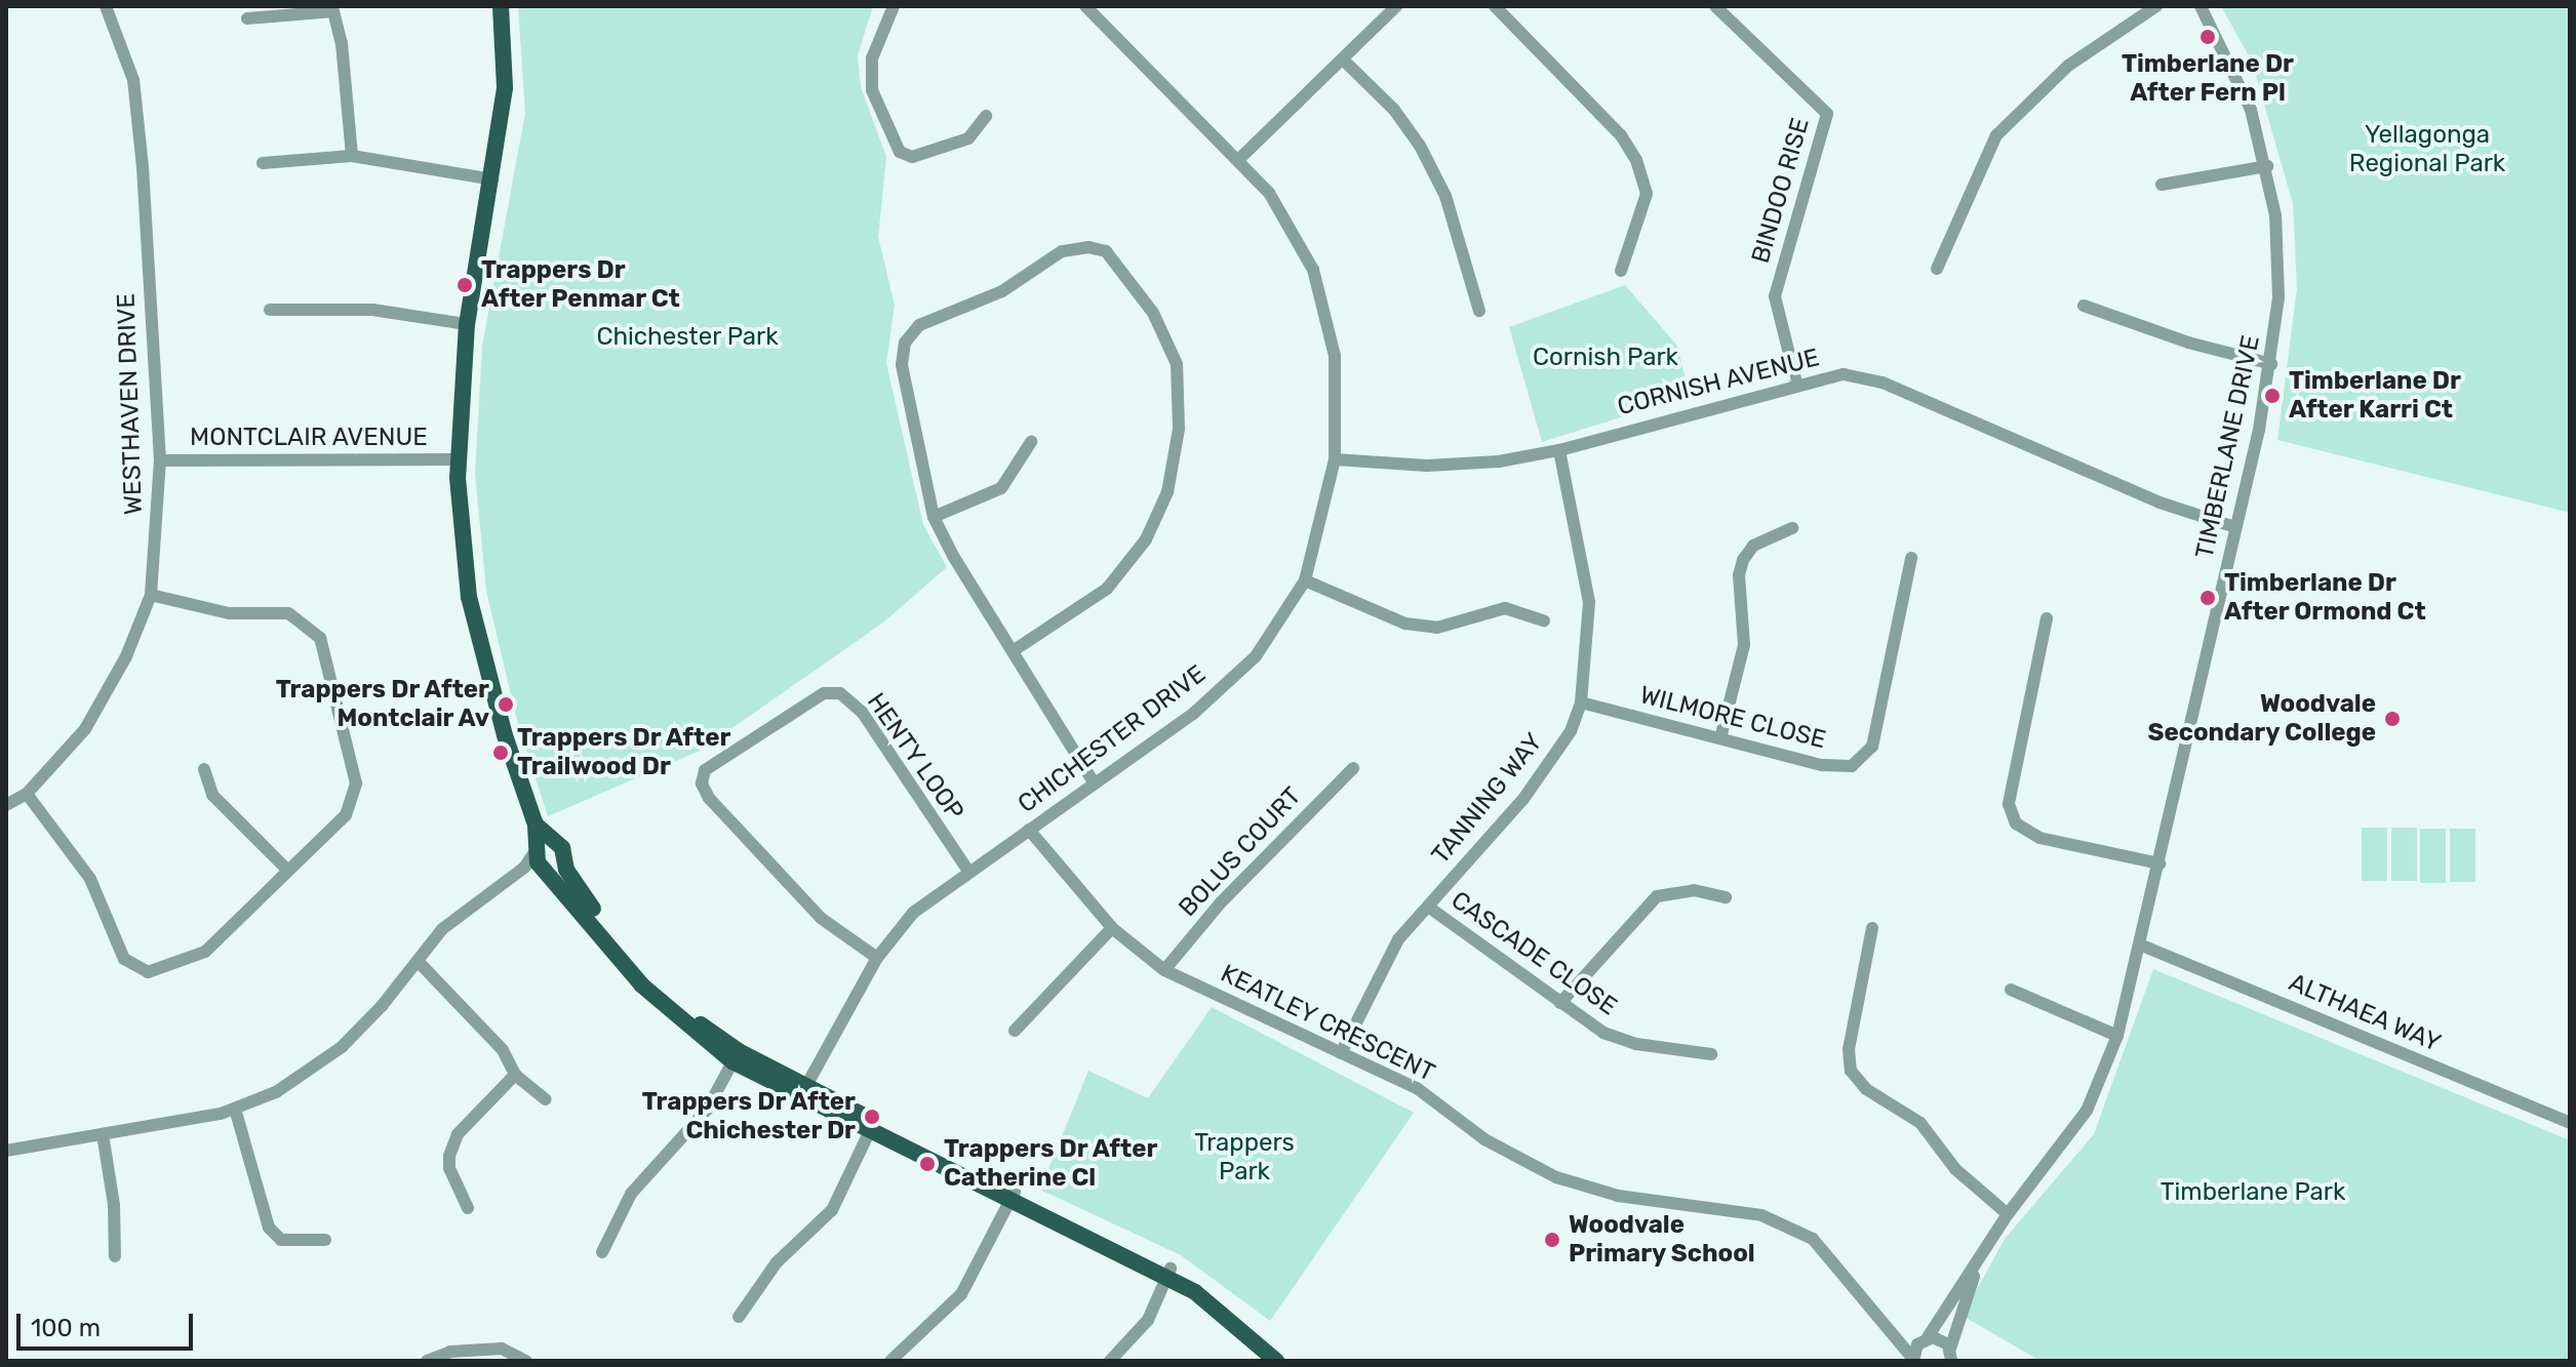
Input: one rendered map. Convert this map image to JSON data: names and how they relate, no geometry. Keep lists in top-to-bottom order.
{
  "streets": {
    "street": [
      "BINDOO RISE",
      "CORNISH AVENUE",
      "WESTHAVEN DRIVE",
      "MONTCLAIR AVENUE",
      "TIMBERLANE DRIVE",
      "WILMORE CLOSE",
      "CHICHESTER DRIVE",
      "HENTY LOOP",
      "TANNING WAY",
      "BOLUS COURT",
      "CASCADE CLOSE",
      "ALTHAEA WAY",
      "KEATLEY CRESCENT"
    ]
  },
  "crossings": [
    ["BINDOO RISE", "CORNISH AVENUE"],
    ["CORNISH AVENUE", "TIMBERLANE DRIVE"],
    ["CORNISH AVENUE", "CHICHESTER DRIVE"],
    ["CORNISH AVENUE", "TANNING WAY"],
    ["WESTHAVEN DRIVE", "MONTCLAIR AVENUE"],
    ["TIMBERLANE DRIVE", "ALTHAEA WAY"],
    ["TIMBERLANE DRIVE", "KEATLEY CRESCENT"],
    ["WILMORE CLOSE", "TANNING WAY"],
    ["CHICHESTER DRIVE", "HENTY LOOP"],
    ["CHICHESTER DRIVE", "KEATLEY CRESCENT"],
    ["TANNING WAY", "CASCADE CLOSE"],
    ["TANNING WAY", "KEATLEY CRESCENT"],
    ["BOLUS COURT", "KEATLEY CRESCENT"]
  ],
  "parks": [
    "Yellagonga Regional Park",
    "Chichester Park",
    "Cornish Park",
    "Trappers Park",
    "Timberlane Park"
  ],
  "places": [
    "Timberlane Dr After Fern Pl",
    "Trappers Dr After Penmar Ct",
    "Timberlane Dr After Karri Ct",
    "Timberlane Dr After Ormond Ct",
    "Trappers Dr After Montclair Av",
    "Woodvale Secondary College",
    "Trappers Dr After Trailwood Dr",
    "Trappers Dr After Chichester Dr",
    "Trappers Dr After Catherine Cl",
    "Woodvale Primary School"
  ],
  "scale_bar": "100 m"
}
